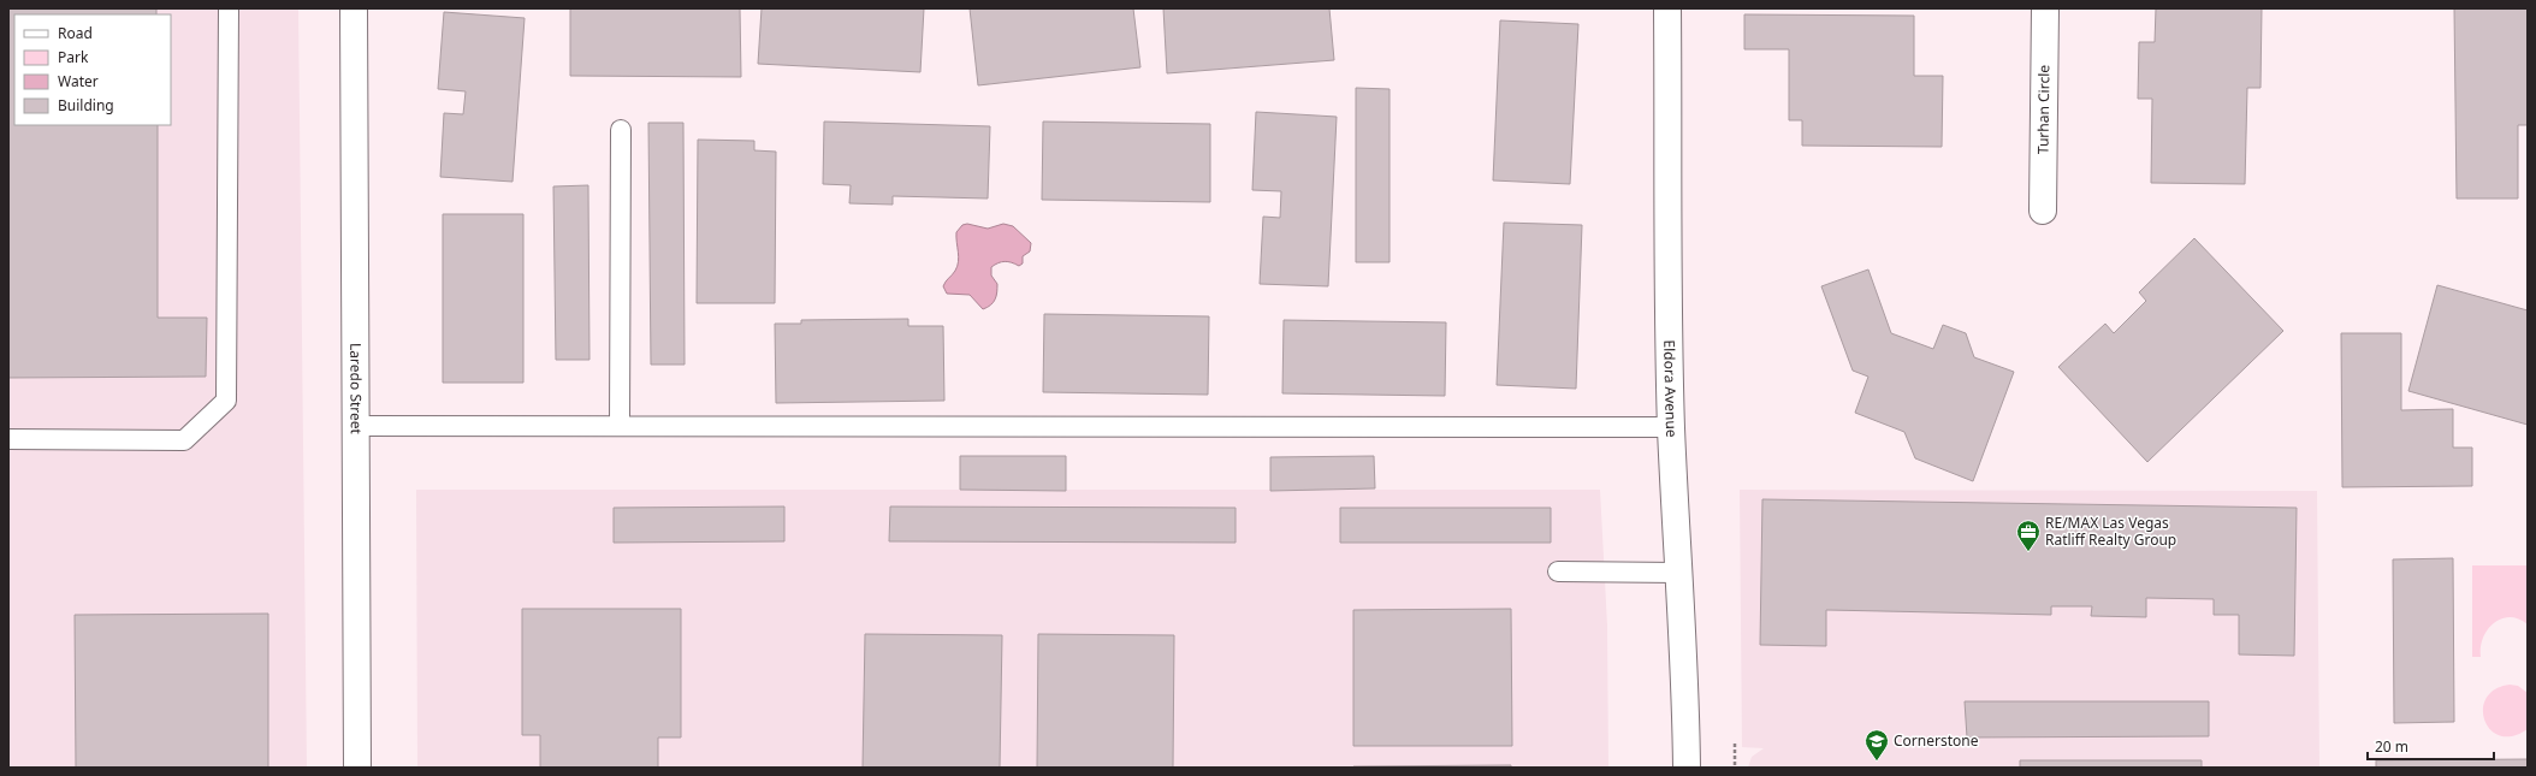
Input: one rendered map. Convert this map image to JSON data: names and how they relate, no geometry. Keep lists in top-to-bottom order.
{
  "streets": {
    "street": ["Turhan Circle", "Laredo Street", "Eldora Avenue"]
  },
  "places": {
    "office": ["RE/MAX Las Vegas Ratliff Realty Group"],
    "school or university": ["Cornerstone"]
  },
  "legend": [
    "Road",
    "Park",
    "Water",
    "Building"
  ],
  "scale_bar": "20 m"
}
